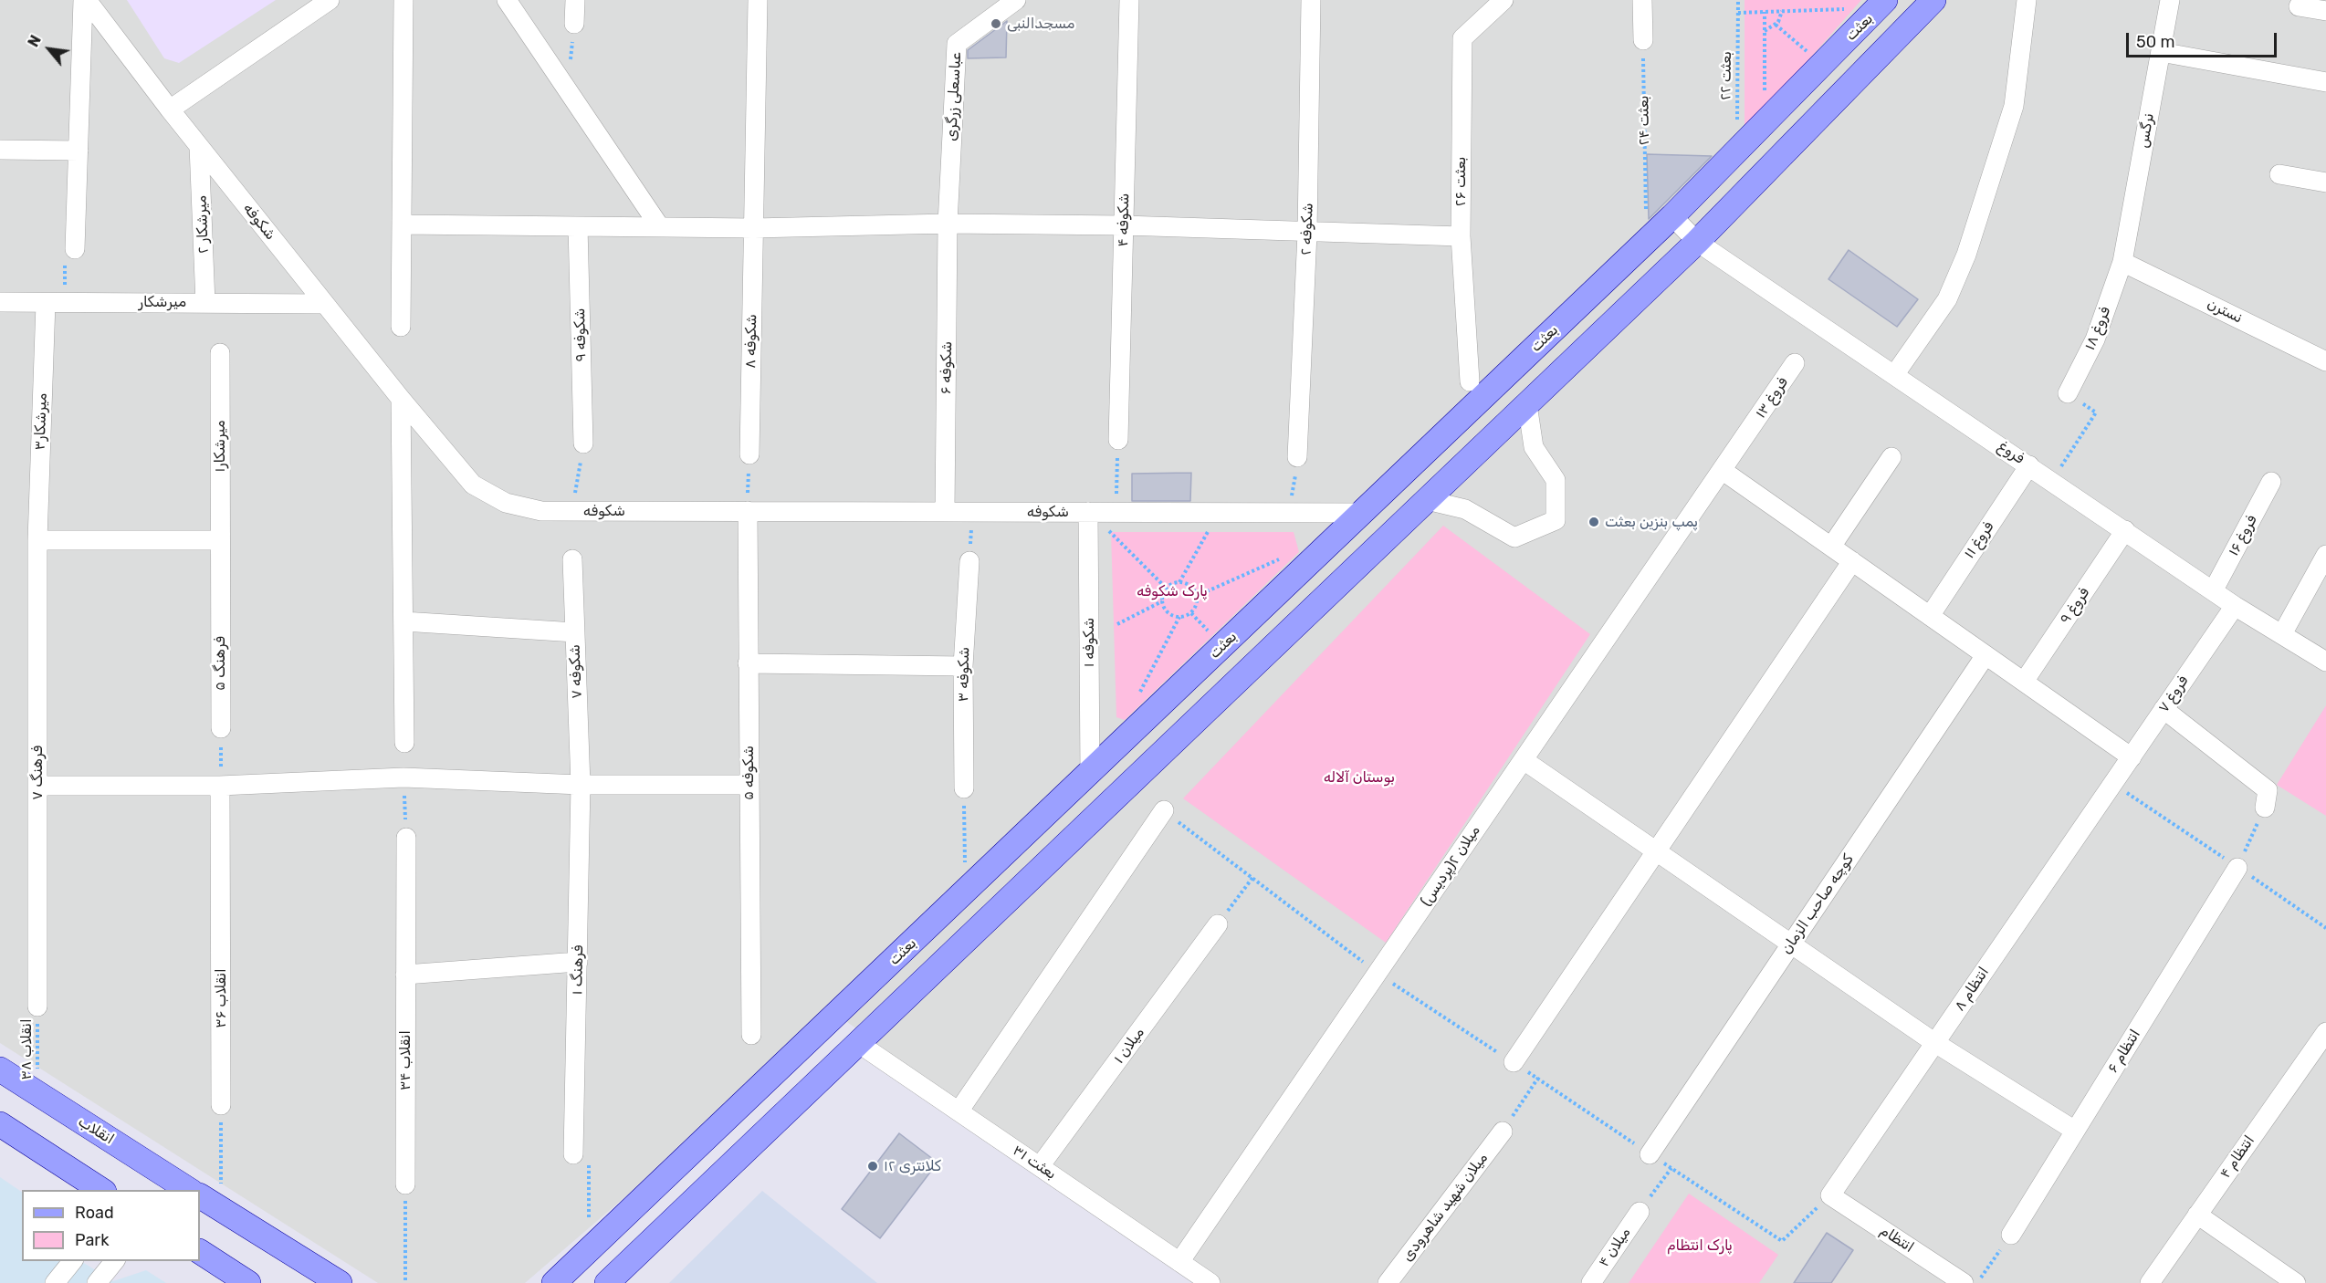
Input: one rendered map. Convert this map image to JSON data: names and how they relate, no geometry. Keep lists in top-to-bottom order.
{
  "streets": {
    "main road": ["بعثت", "انقلاب"],
    "street": [
      "عباسعلی زرگری",
      "نرگس",
      "بعثت ۲۶",
      "شکوفه ۴",
      "شکوفه",
      "میرشکار ۲",
      "شکوفه ۲",
      "میرشکار",
      "نسترن",
      "فروغ ۱۸",
      "شکوفه ۹",
      "شکوفه ۸",
      "شکوفه ۶",
      "فروغ ۱۳",
      "میرشکار۳",
      "میرشکار۱",
      "فروغ",
      "فروغ ۱۶",
      "فروغ ۱۱",
      "فروغ ۹",
      "شکوفه ۱",
      "فرهنگ ۵",
      "شکوفه ۷",
      "شکوفه ۳",
      "فروغ ۷",
      "فرهنگ ۷",
      "شکوفه ۵",
      "میلان ۲(پردیس)",
      "کوچه صاحب الزمان",
      "فرهنگ ۱",
      "انتظام ۸",
      "انقلاب ۳۶",
      "میلان ۱",
      "انتظام ۶",
      "انقلاب ۳۴",
      "انتظام ۴",
      "بعثت ۳۱",
      "میلان شهید شاهرودی",
      "انتظام",
      "میلان ۴"
    ],
    "path": ["بعثت ۲۲", "بعثت ۲۴", "انقلاب ۳۸"]
  },
  "crossings": [
    ["بعثت", "بعثت ۲۲"],
    ["بعثت", "بعثت ۲۴"],
    ["بعثت", "شکوفه"],
    ["بعثت", "فروغ"],
    ["بعثت", "شکوفه ۱"],
    ["عباسعلی زرگری", "شکوفه ۶"],
    ["نرگس", "نسترن"],
    ["نرگس", "فروغ ۱۸"],
    ["شکوفه", "میرشکار ۲"],
    ["شکوفه", "میرشکار"],
    ["شکوفه", "شکوفه ۶"],
    ["شکوفه", "شکوفه ۱"],
    ["شکوفه", "شکوفه ۵"],
    ["میرشکار ۲", "میرشکار"],
    ["میرشکار", "میرشکار۳"],
    ["نسترن", "فروغ ۱۸"],
    ["فروغ ۱۳", "میلان ۲(پردیس)"],
    ["میرشکار۳", "فرهنگ ۷"],
    ["میرشکار۱", "فرهنگ ۵"],
    ["فروغ", "فروغ ۱۶"],
    ["فروغ", "فروغ ۱۱"],
    ["فروغ", "فروغ ۹"],
    ["فروغ", "فروغ ۷"],
    ["شکوفه ۷", "فرهنگ ۱"],
    ["فروغ ۷", "انتظام ۸"],
    ["فرهنگ ۷", "انقلاب ۳۸"],
    ["میلان ۲(پردیس)", "بعثت ۳۱"],
    ["انتظام ۸", "انتظام"],
    ["میلان ۱", "بعثت ۳۱"],
    ["انقلاب ۳۸", "انقلاب"]
  ],
  "parks": ["پارک شکوفه", "بوستان آلاله", "پارک انتظام"],
  "places": ["مسجدالنبی", "پمپ بنزین بعثت", "کلانتری ۱۲"],
  "legend": ["Road", "Park"],
  "scale_bar": "50 m",
  "north": "top left"
}
